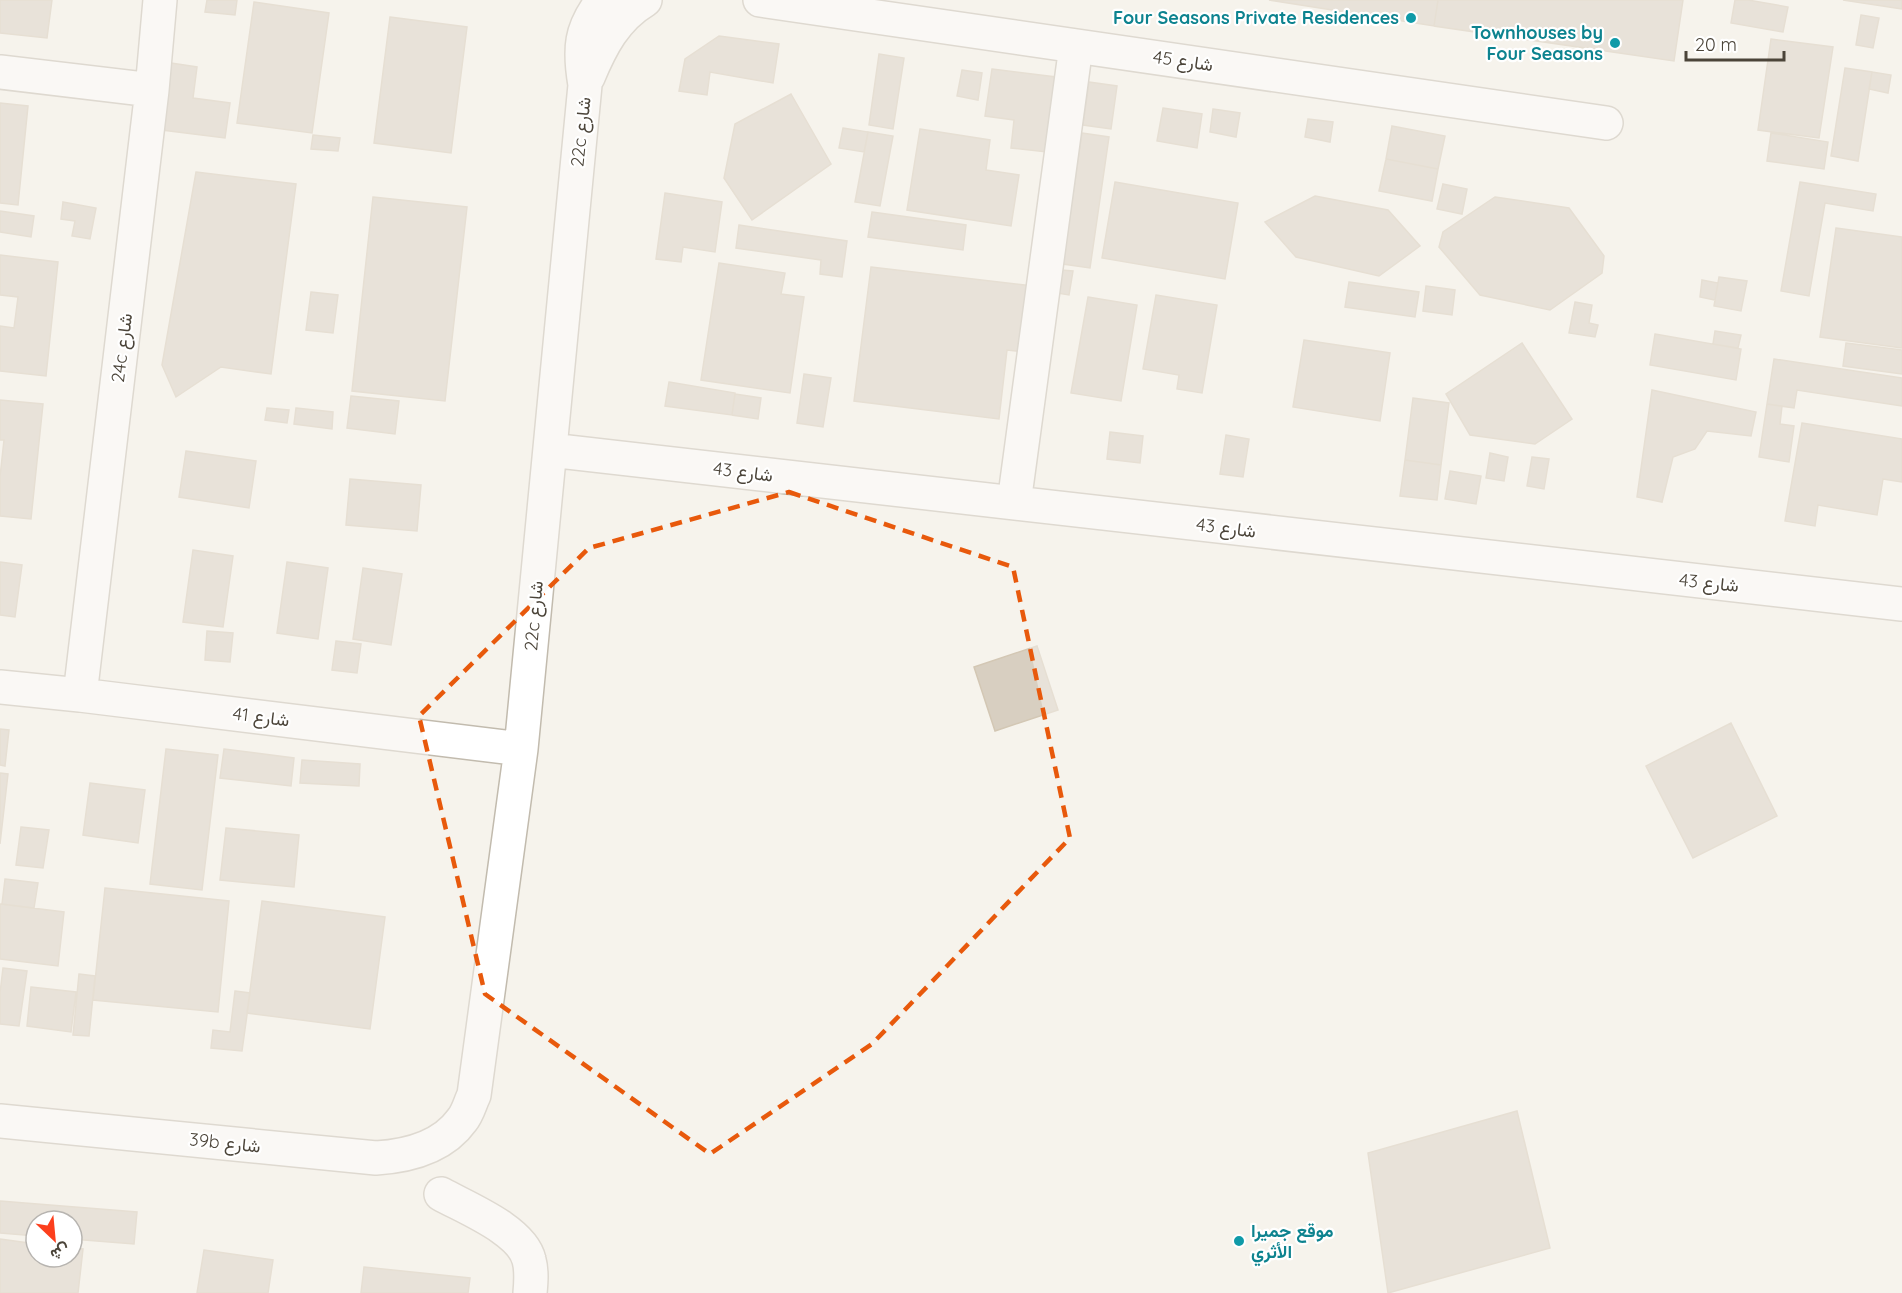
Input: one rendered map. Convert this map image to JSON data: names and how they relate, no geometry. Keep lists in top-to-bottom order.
{
  "streets": {
    "street": [
      "شارع 45",
      "22c شارع",
      "24c شارع",
      "شارع 43",
      "شارع 41",
      "39b شارع"
    ]
  },
  "crossings": [
    ["22c شارع", "شارع 43"],
    ["22c شارع", "شارع 41"],
    ["22c شارع", "39b شارع"],
    ["24c شارع", "شارع 41"]
  ],
  "places": ["Four Seasons Private Residences", "Townhouses by Four Seasons", "موقع جميرا الأثري"],
  "scale_bar": "20 m",
  "north": "bottom right"
}
